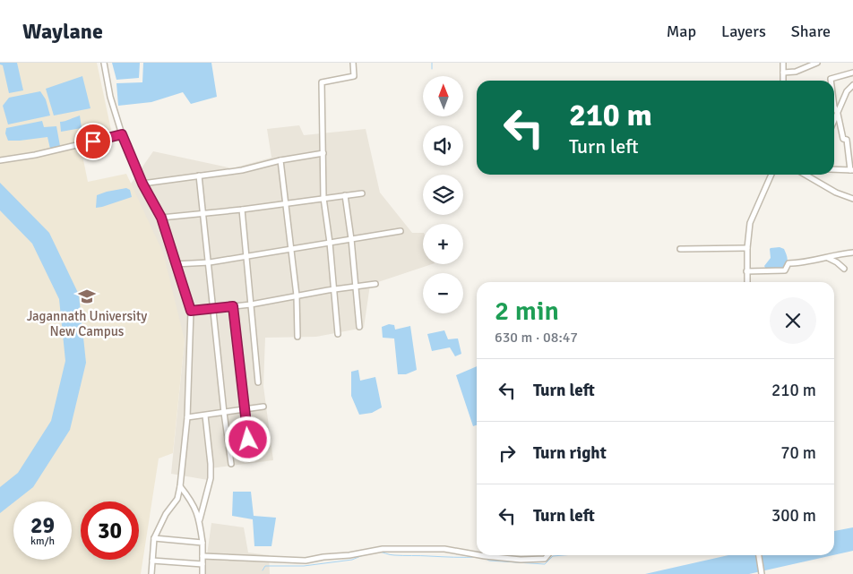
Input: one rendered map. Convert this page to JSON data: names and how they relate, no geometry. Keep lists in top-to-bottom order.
{
  "places": {
    "school or university": ["Jagannath University New Campus"]
  },
  "north": "top",
  "page": {
    "header": "Waylane",
    "nav": ["Map", "Layers", "Share"],
    "map_buttons": ["+", "−"],
    "turn": ["210 m", "Turn left"],
    "heading": ["2 min", "630 m · 08:47"],
    "list": [
      {
        "name": "Turn left",
        "value": "210 m"
      },
      {
        "name": "Turn right",
        "value": "70 m"
      },
      {
        "name": "Turn left",
        "value": "300 m"
      }
    ],
    "speed": "29 km/h",
    "limit": "30"
  }
}
